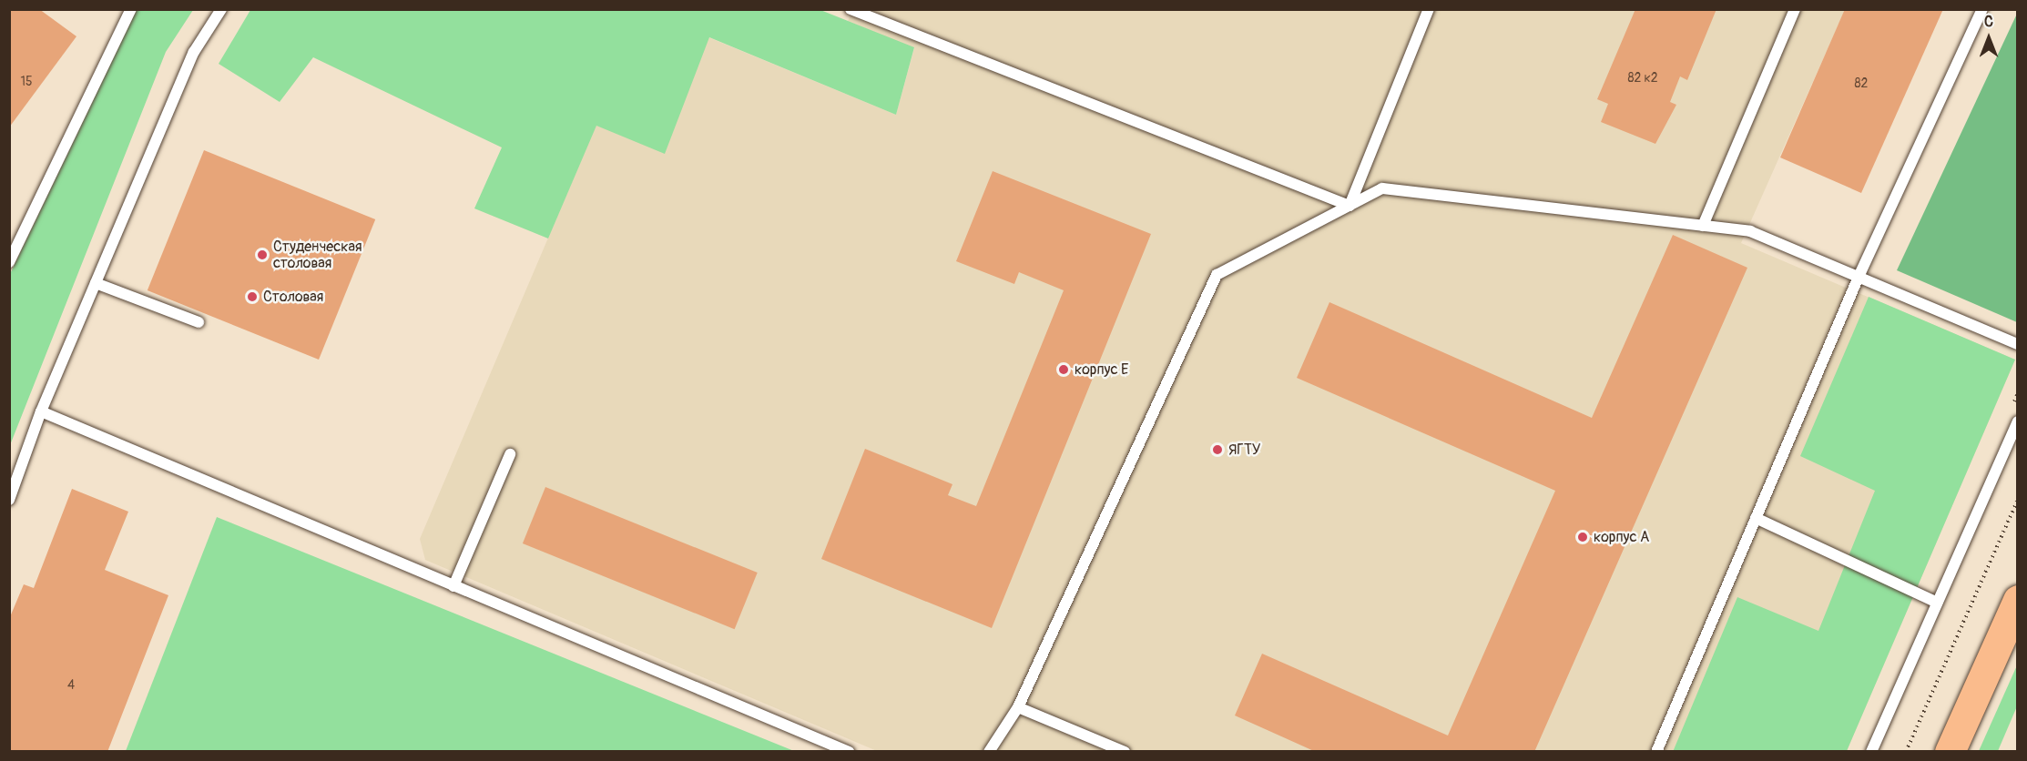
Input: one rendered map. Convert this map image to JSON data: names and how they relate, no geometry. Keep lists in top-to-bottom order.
{
  "places": [
    "Студенческая столовая",
    "Столовая",
    "корпус Е",
    "ЯГТУ",
    "корпус А"
  ],
  "house_numbers": [
    "82 к2",
    "15",
    "82",
    "4"
  ],
  "north": "top"
}
